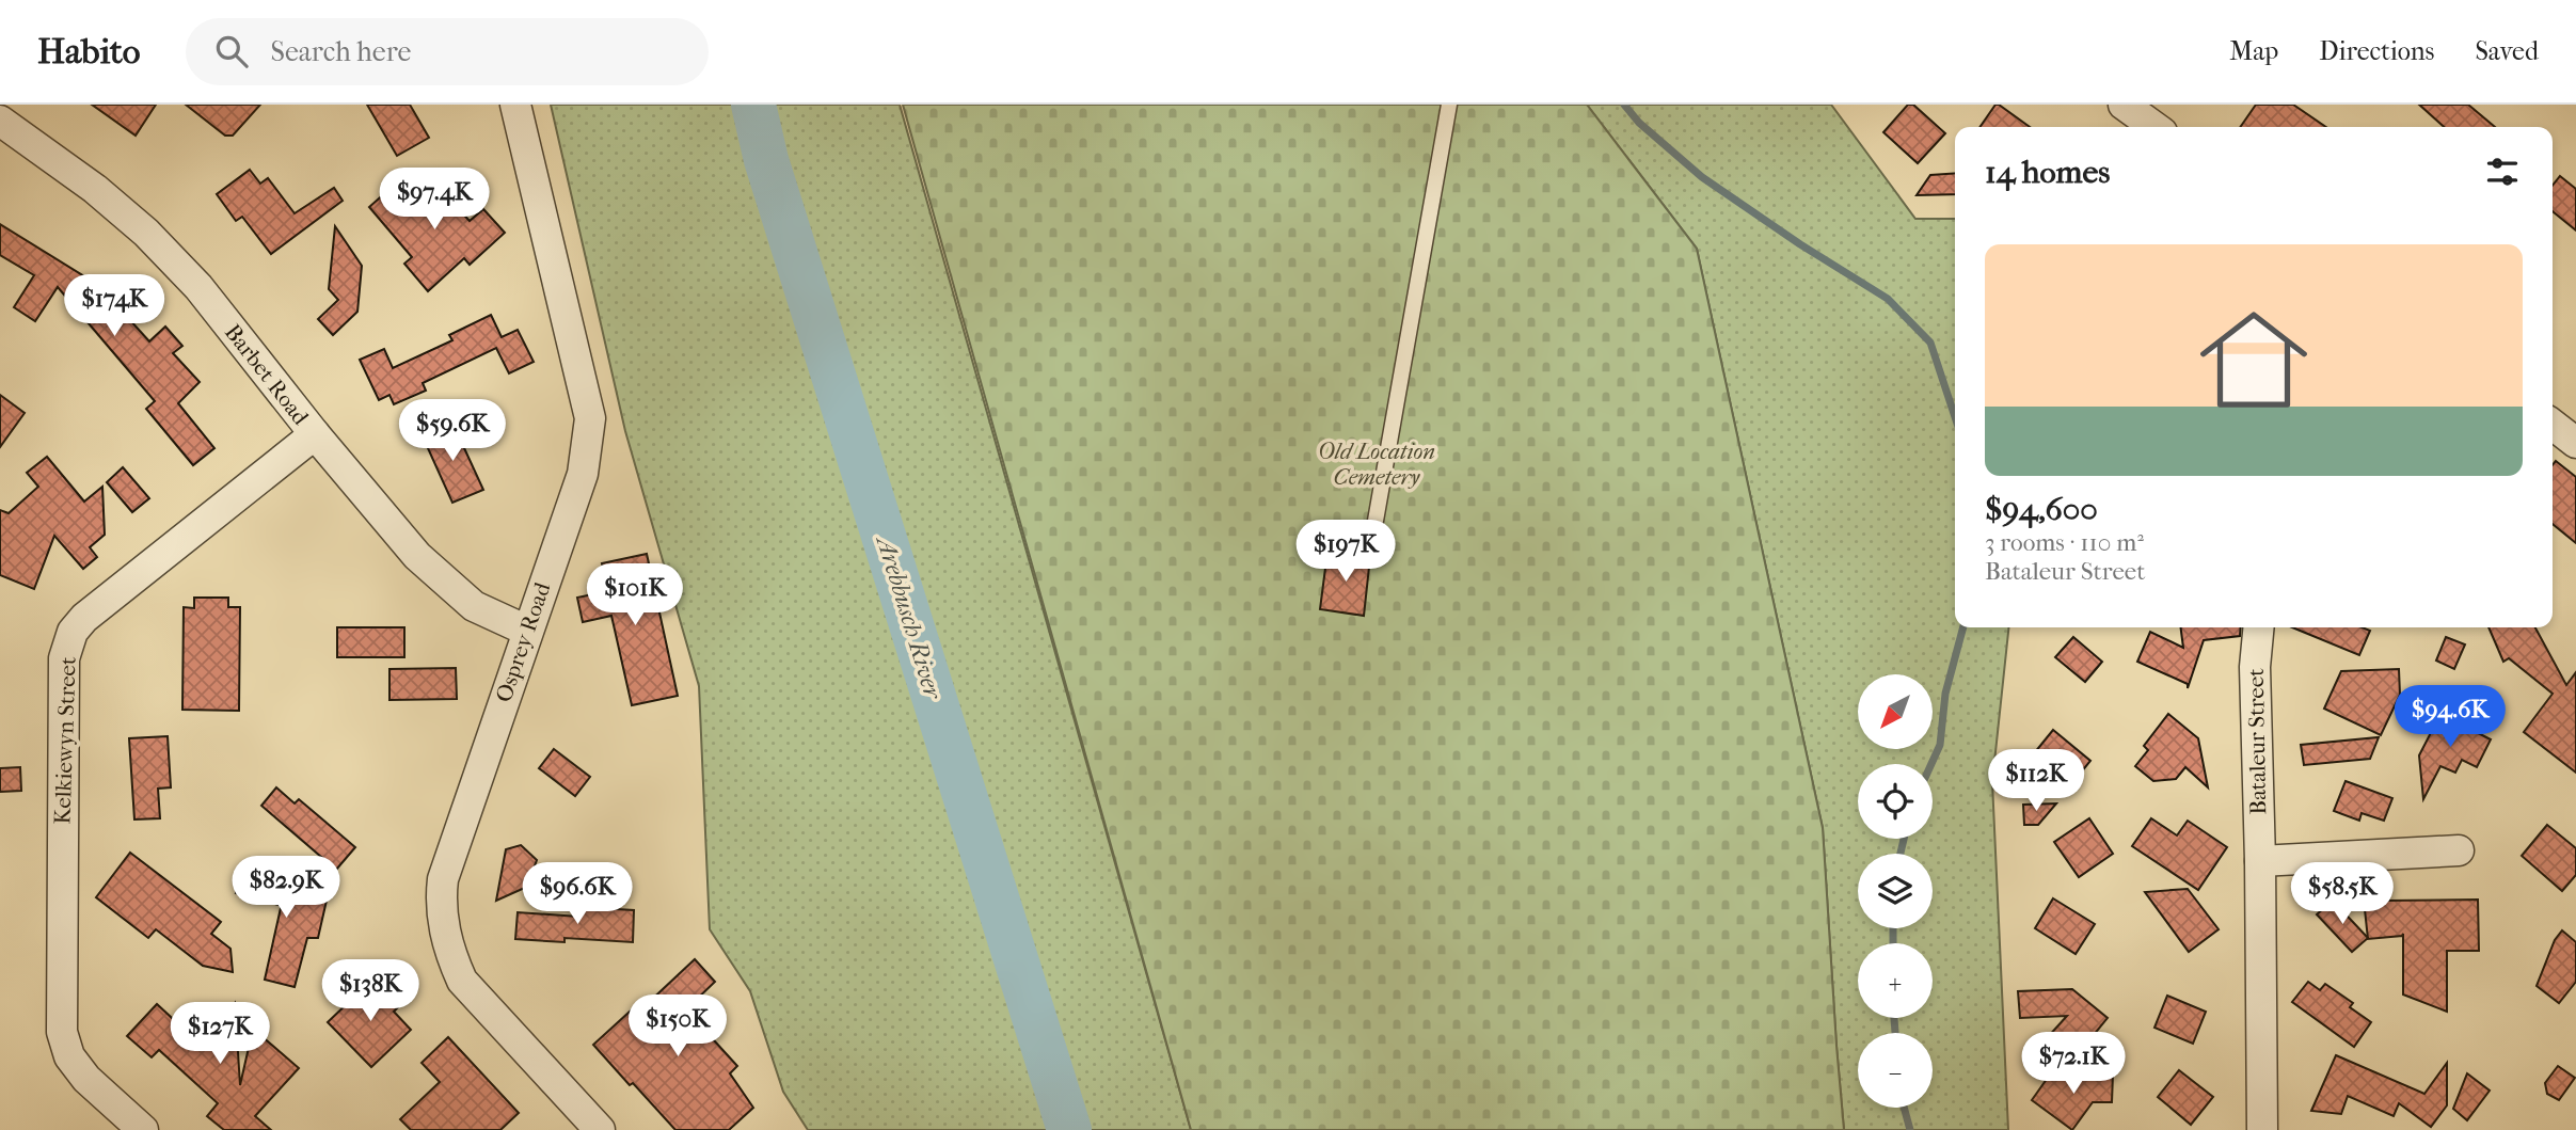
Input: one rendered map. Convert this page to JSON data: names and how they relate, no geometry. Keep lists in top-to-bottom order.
{
  "streets": {
    "street": [
      "Barbet Road",
      "Osprey Road",
      "Kelkiewyn Street",
      "Bataleur Street"
    ]
  },
  "crossings": [
    ["Barbet Road", "Osprey Road"],
    ["Barbet Road", "Kelkiewyn Street"]
  ],
  "water": ["Arebbusch River"],
  "parks": ["Old Location Cemetery"],
  "north": "bottom left",
  "page": {
    "header": "Habito",
    "search": "Search here",
    "nav": ["Map", "Directions", "Saved"],
    "heading": "14 homes",
    "price": [
      "$97.4K",
      "$174K",
      "$59.6K",
      "$197K",
      "$101K",
      "$94.6K",
      "$112K",
      "$82.9K",
      "$96.6K",
      "$58.5K",
      "$138K",
      "$150K",
      "$127K",
      "$72.1K"
    ],
    "list": [
      {
        "name": "$94,600",
        "note": "3 rooms · 110 m² · Bataleur Street"
      }
    ],
    "map_buttons": ["+", "−"]
  }
}
